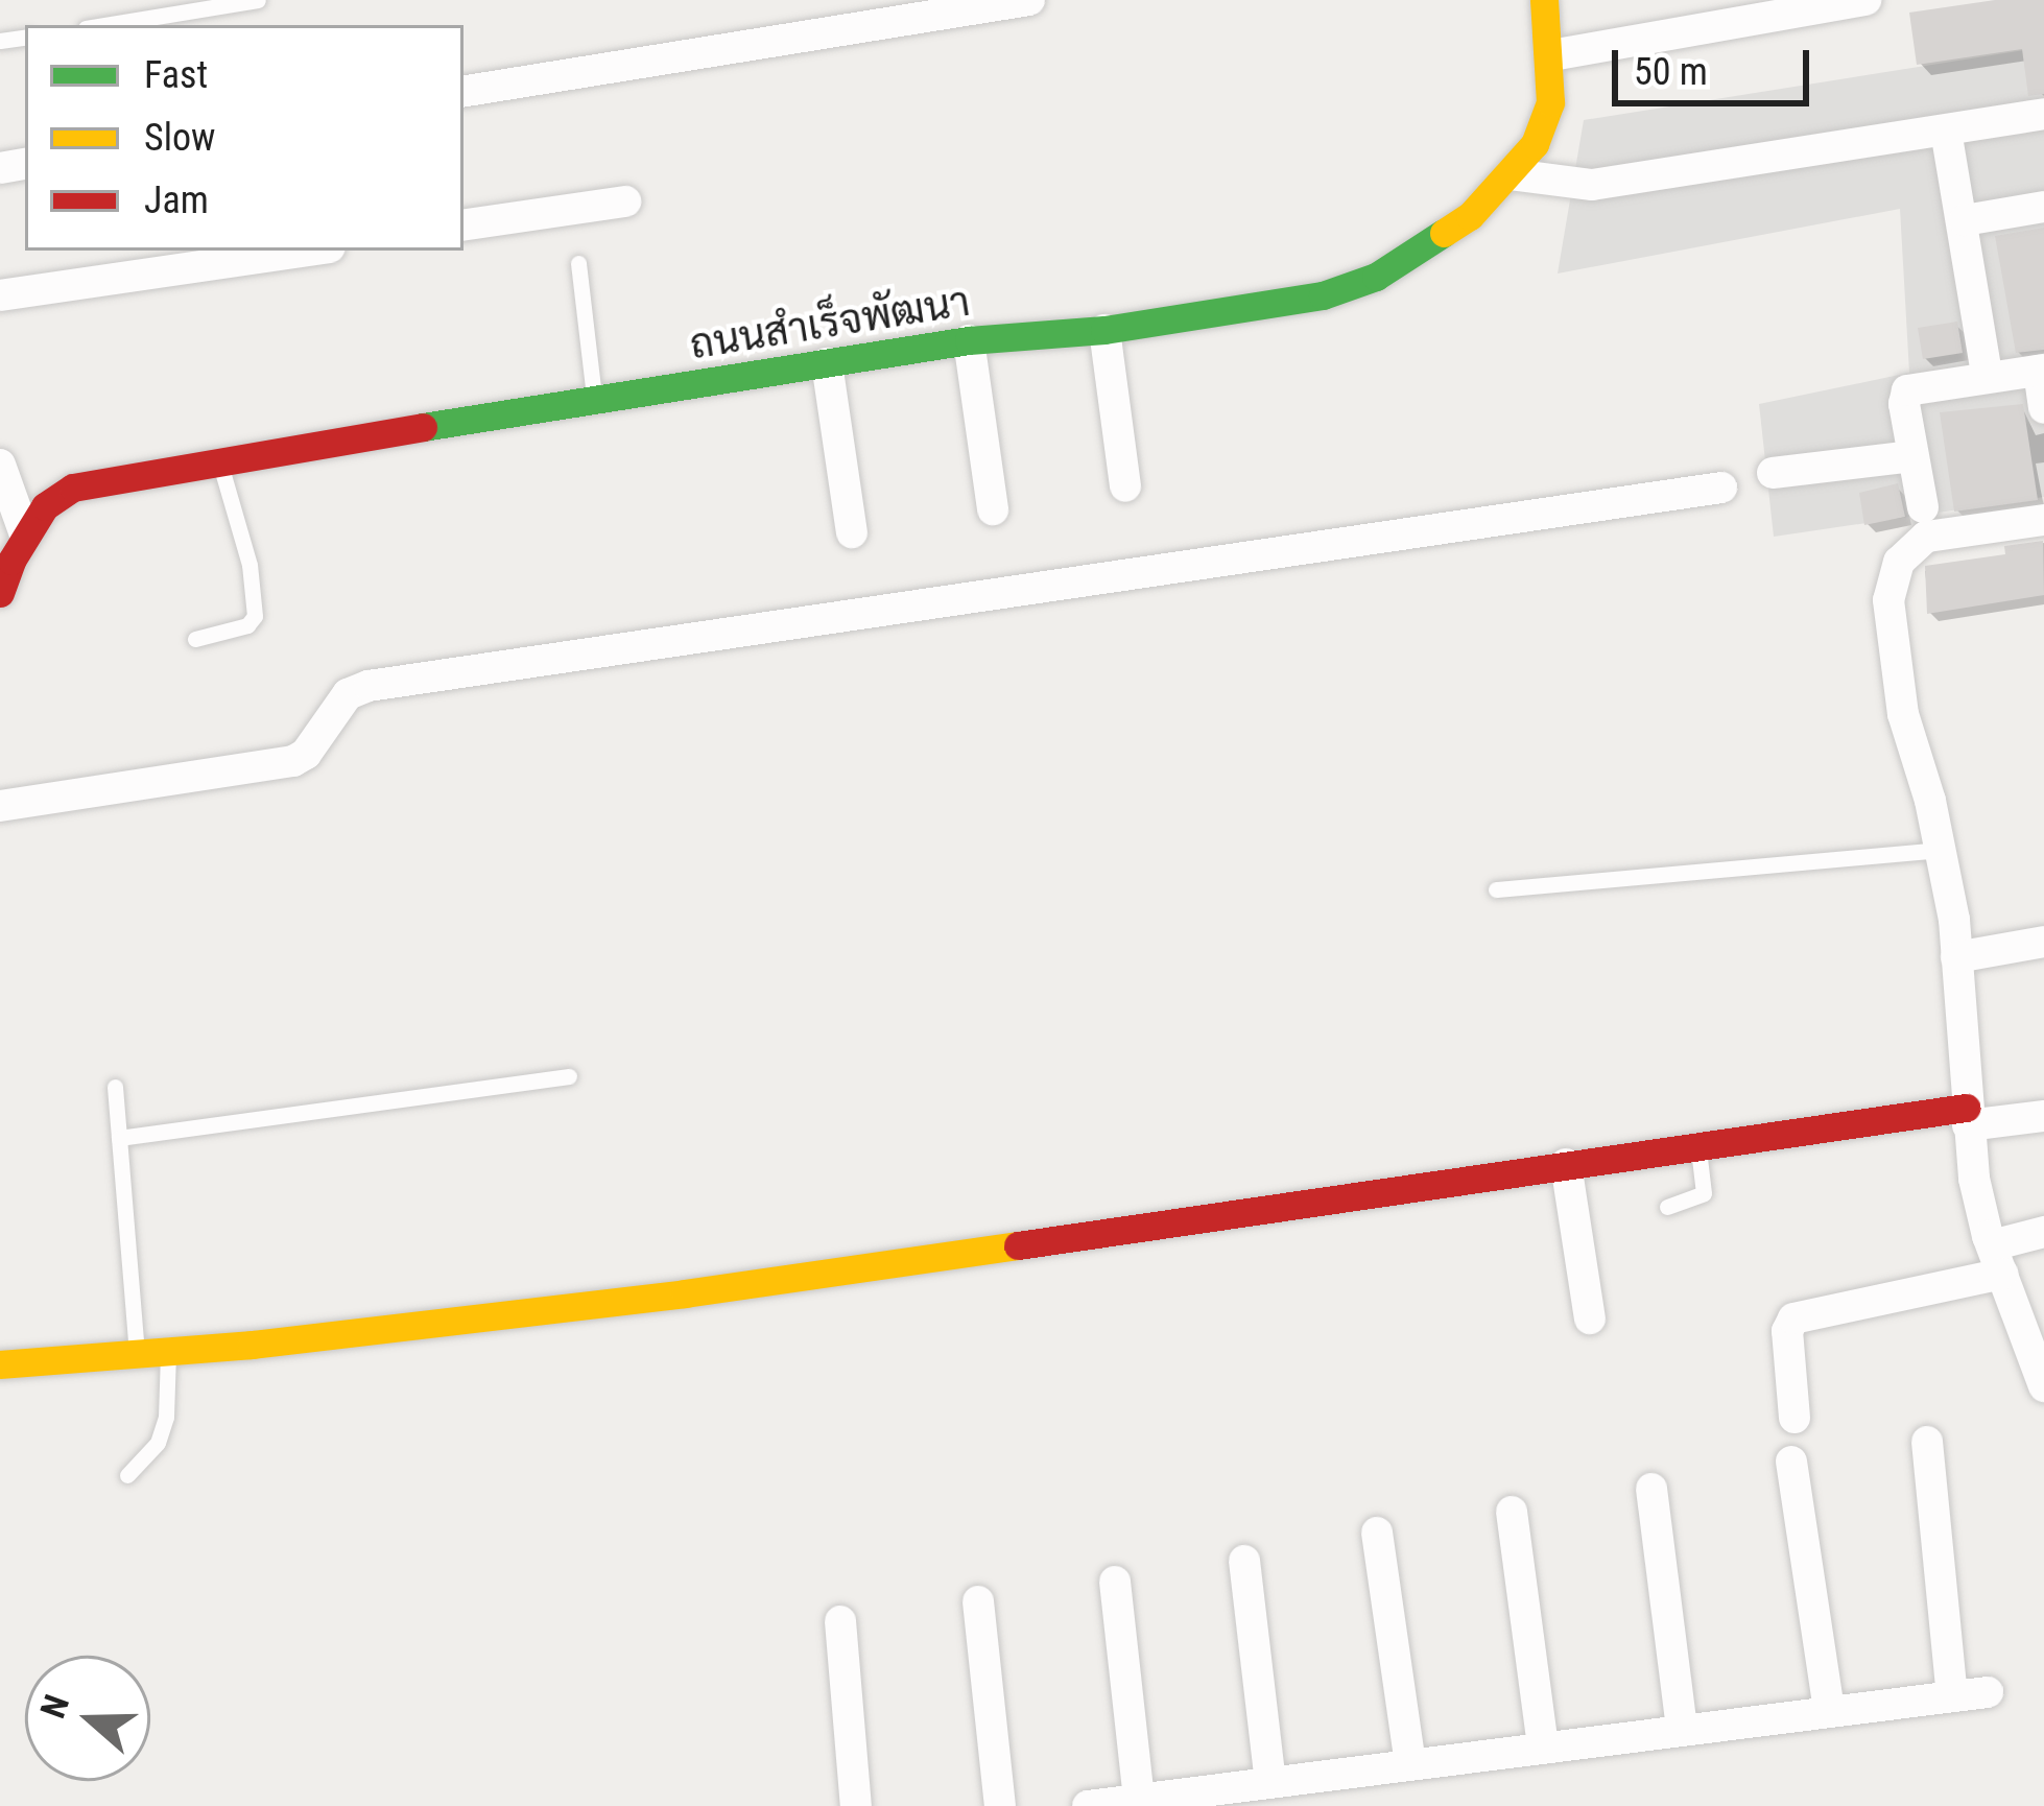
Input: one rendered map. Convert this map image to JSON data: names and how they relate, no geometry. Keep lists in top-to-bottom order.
{
  "streets": {
    "street": ["ถนนสำเร็จพัฒนา"]
  },
  "legend": ["Fast", "Slow", "Jam"],
  "scale_bar": "50 m",
  "north": "left"
}
